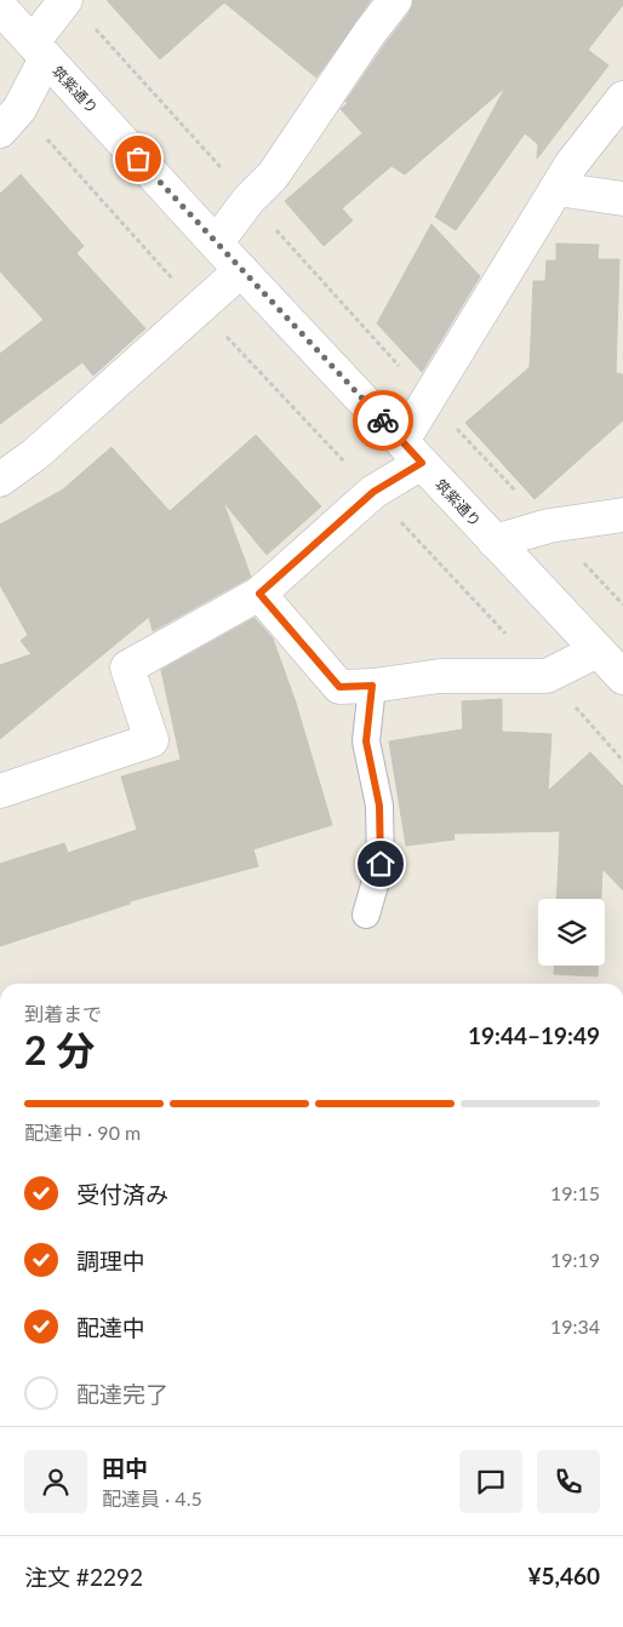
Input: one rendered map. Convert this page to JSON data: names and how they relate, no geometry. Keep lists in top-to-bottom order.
{
  "streets": {
    "street": ["筑紫通り"]
  },
  "page": {
    "heading": ["2 分", "到着まで", "19:44–19:49"],
    "panel": [
      "田中",
      "配達員 · 4.5",
      "注文 #2292",
      "¥5,460"
    ],
    "bar": "配達中 · 90 m",
    "list": [
      ["受付済み", "19:15"],
      ["調理中", "19:19"],
      ["配達中", "19:34"],
      "配達完了"
    ]
  }
}
